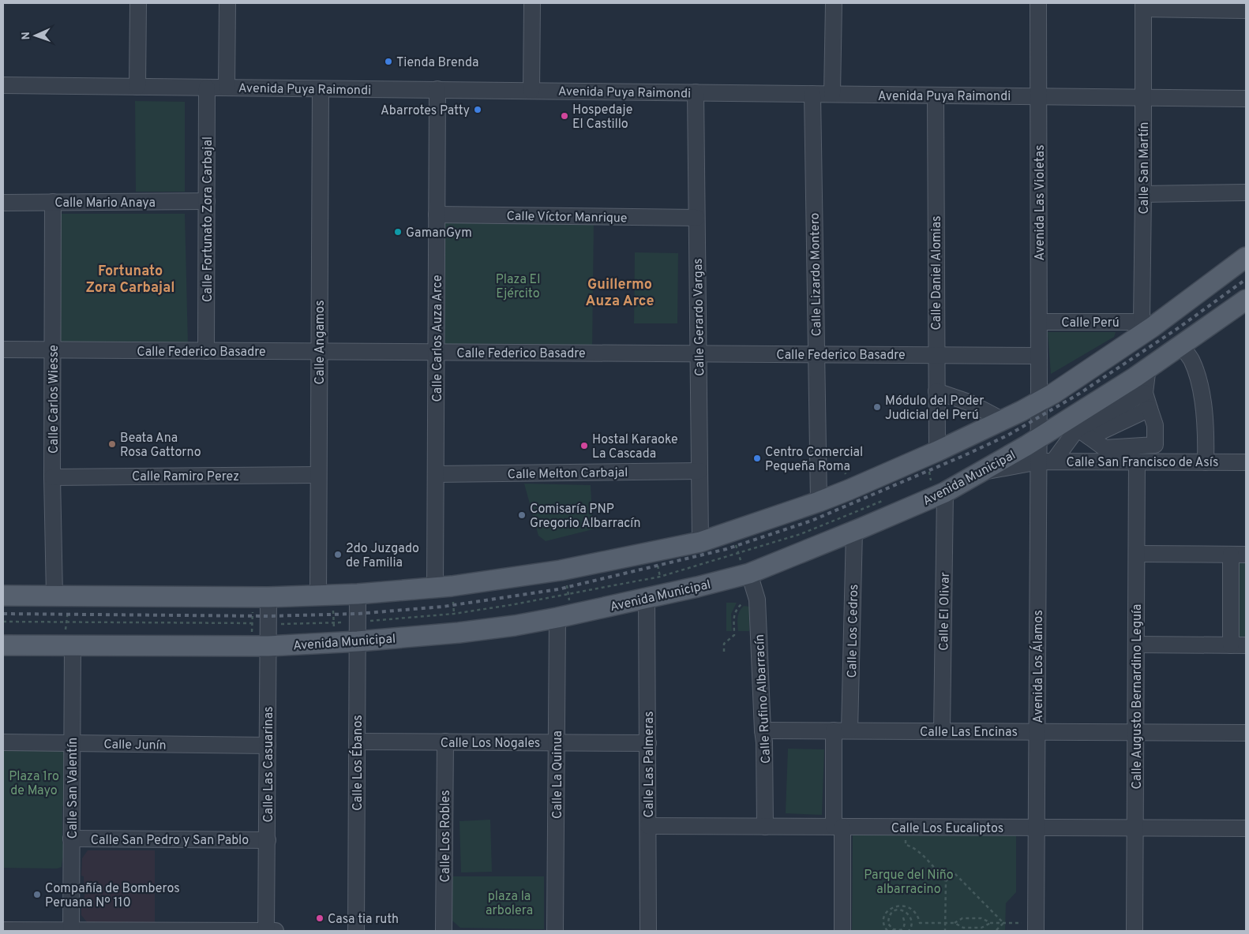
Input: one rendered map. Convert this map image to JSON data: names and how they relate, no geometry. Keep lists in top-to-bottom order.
{
  "streets": {
    "main road": ["Avenida Municipal"],
    "street": [
      "Avenida Puya Raimondi",
      "Calle San Martín",
      "Calle Mario Anaya",
      "Avenida Las Violetas",
      "Calle Víctor Manrique",
      "Calle Fortunato Zora Carbajal",
      "Calle Daniel Alomias",
      "Calle Lizardo Montero",
      "Calle Gerardo Vargas",
      "Calle Perú",
      "Calle Carlos Auza Arce",
      "Calle Angamos",
      "Calle Federico Basadre",
      "Calle Carlos Wiesse",
      "Calle San Francisco de Asís",
      "Calle Melton Carbajal",
      "Calle Ramiro Perez",
      "Calle El Olivar",
      "Calle Los Cedros",
      "Avenida Los Álamos",
      "Calle Augusto Bernardino Leguía",
      "Calle Rufino Albarracín",
      "Calle Las Encinas",
      "Calle Los Nogales",
      "Calle Junín",
      "Calle Los Ébanos",
      "Calle Las Casuarinas",
      "Calle Las Palmeras",
      "Calle La Quinua",
      "Calle San Valentín",
      "Calle Los Eucaliptos",
      "Calle Los Robles",
      "Calle San Pedro y San Pablo"
    ]
  },
  "crossings": [
    ["Avenida Puya Raimondi", "Calle San Martín"],
    ["Avenida Puya Raimondi", "Avenida Las Violetas"],
    ["Avenida Puya Raimondi", "Calle Fortunato Zora Carbajal"],
    ["Avenida Puya Raimondi", "Calle Daniel Alomias"],
    ["Avenida Puya Raimondi", "Calle Lizardo Montero"],
    ["Avenida Puya Raimondi", "Calle Gerardo Vargas"],
    ["Avenida Puya Raimondi", "Calle Carlos Auza Arce"],
    ["Avenida Puya Raimondi", "Calle Angamos"],
    ["Calle San Martín", "Calle Perú"],
    ["Calle Mario Anaya", "Calle Fortunato Zora Carbajal"],
    ["Calle Mario Anaya", "Calle Carlos Wiesse"],
    ["Avenida Las Violetas", "Calle Perú"],
    ["Avenida Las Violetas", "Calle Federico Basadre"],
    ["Avenida Las Violetas", "Avenida Los Álamos"],
    ["Calle Víctor Manrique", "Calle Gerardo Vargas"],
    ["Calle Víctor Manrique", "Calle Carlos Auza Arce"],
    ["Calle Fortunato Zora Carbajal", "Calle Federico Basadre"],
    ["Calle Daniel Alomias", "Calle Federico Basadre"],
    ["Calle Lizardo Montero", "Calle Federico Basadre"],
    ["Calle Gerardo Vargas", "Calle Federico Basadre"],
    ["Calle Gerardo Vargas", "Calle Melton Carbajal"],
    ["Calle Carlos Auza Arce", "Calle Federico Basadre"],
    ["Calle Carlos Auza Arce", "Calle Melton Carbajal"],
    ["Calle Angamos", "Calle Federico Basadre"],
    ["Calle Angamos", "Calle Ramiro Perez"],
    ["Calle Federico Basadre", "Calle Carlos Wiesse"],
    ["Calle Carlos Wiesse", "Calle Ramiro Perez"],
    ["Calle San Francisco de Asís", "Avenida Municipal"],
    ["Calle San Francisco de Asís", "Avenida Los Álamos"],
    ["Calle San Francisco de Asís", "Calle Augusto Bernardino Leguía"],
    ["Avenida Municipal", "Calle El Olivar"],
    ["Avenida Municipal", "Calle Los Cedros"],
    ["Avenida Municipal", "Avenida Los Álamos"],
    ["Avenida Municipal", "Calle Rufino Albarracín"],
    ["Avenida Municipal", "Calle Los Ébanos"],
    ["Avenida Municipal", "Calle Las Casuarinas"],
    ["Avenida Municipal", "Calle Las Palmeras"],
    ["Avenida Municipal", "Calle La Quinua"],
    ["Avenida Municipal", "Calle San Valentín"],
    ["Calle El Olivar", "Calle Las Encinas"],
    ["Calle Los Cedros", "Calle Las Encinas"],
    ["Calle Los Cedros", "Calle Los Eucaliptos"],
    ["Avenida Los Álamos", "Calle Las Encinas"],
    ["Avenida Los Álamos", "Calle Los Eucaliptos"],
    ["Calle Augusto Bernardino Leguía", "Calle Las Encinas"],
    ["Calle Augusto Bernardino Leguía", "Calle Los Eucaliptos"],
    ["Calle Rufino Albarracín", "Calle Las Encinas"],
    ["Calle Rufino Albarracín", "Calle Los Eucaliptos"],
    ["Calle Los Nogales", "Calle Los Ébanos"],
    ["Calle Los Nogales", "Calle Las Palmeras"],
    ["Calle Los Nogales", "Calle La Quinua"],
    ["Calle Los Nogales", "Calle Los Robles"],
    ["Calle Junín", "Calle Las Casuarinas"],
    ["Calle Junín", "Calle San Valentín"],
    ["Calle Las Casuarinas", "Calle San Pedro y San Pablo"],
    ["Calle Las Palmeras", "Calle Los Eucaliptos"],
    ["Calle San Valentín", "Calle San Pedro y San Pablo"]
  ],
  "districts": ["Fortunato Zora Carbajal", "Guillermo Auza Arce"],
  "parks": [
    "Plaza El Ejército",
    "Plaza 1ro de Mayo",
    "Parque del Niño albarracino",
    "plaza la arbolera"
  ],
  "places": [
    "Tienda Brenda",
    "Abarrotes Patty",
    "Hospedaje El Castillo",
    "GamanGym",
    "Módulo del Poder Judicial del Perú",
    "Beata Ana Rosa Gattorno",
    "Hostal Karaoke La Cascada",
    "Centro Comercial Pequeña Roma",
    "Comisaría PNP Gregorio Albarracín",
    "2do Juzgado de Familia",
    "Compañía de Bomberos Peruana Nº 110",
    "Casa tia ruth"
  ],
  "north": "left"
}
